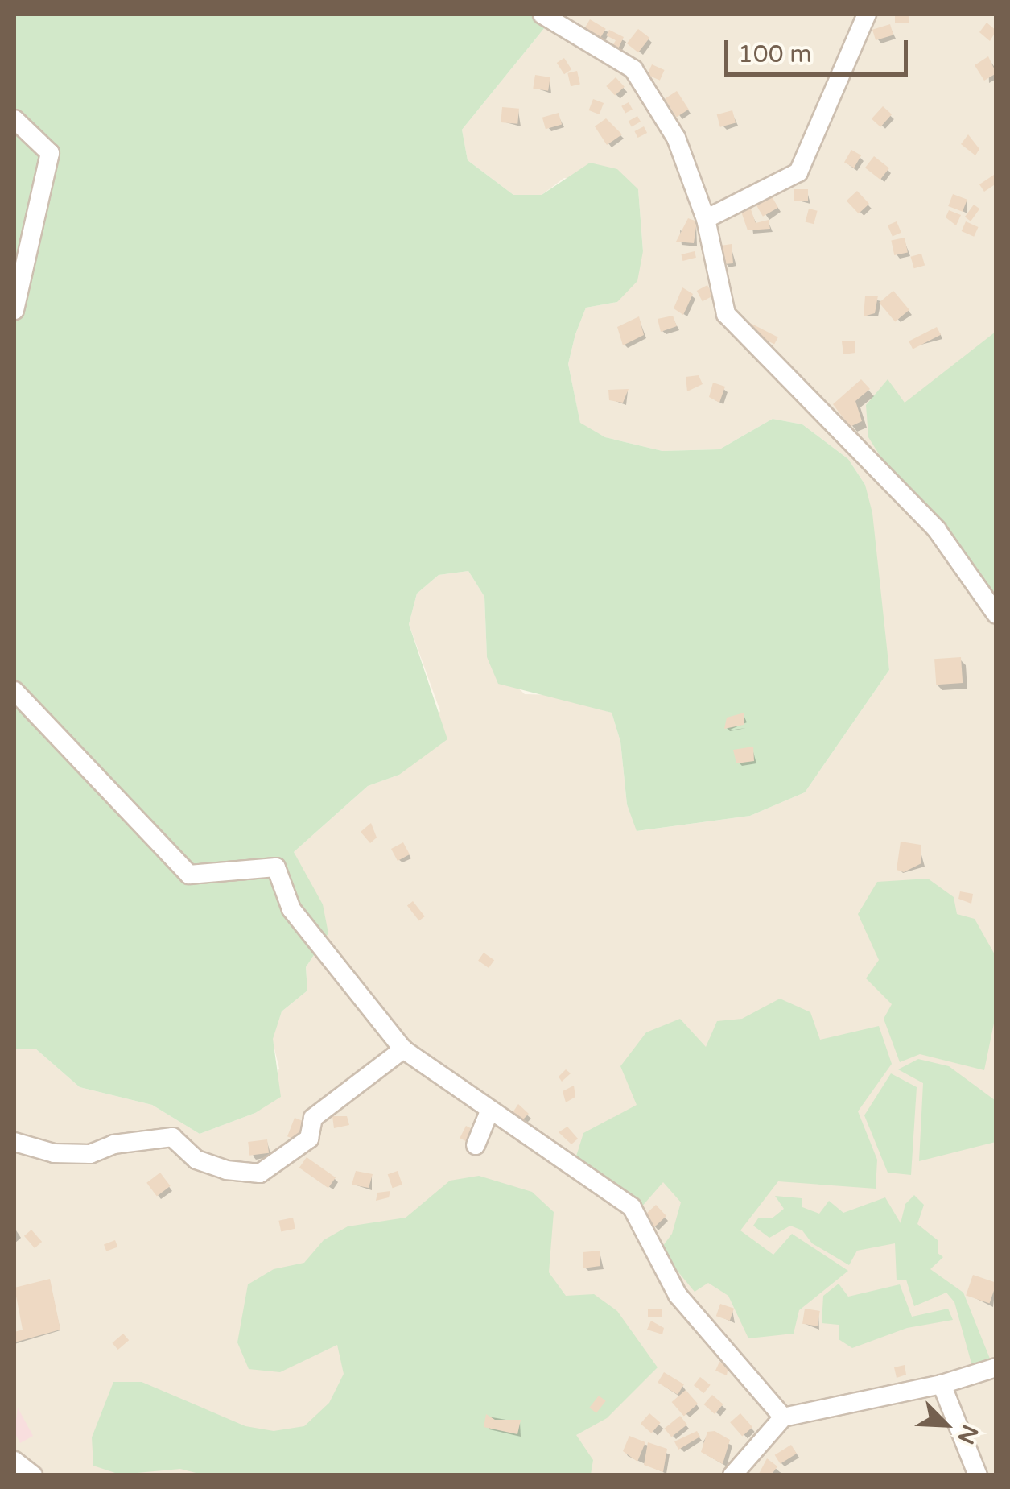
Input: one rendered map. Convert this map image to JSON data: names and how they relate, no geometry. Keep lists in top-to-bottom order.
{
  "scale_bar": "100 m",
  "north": "bottom right"
}
